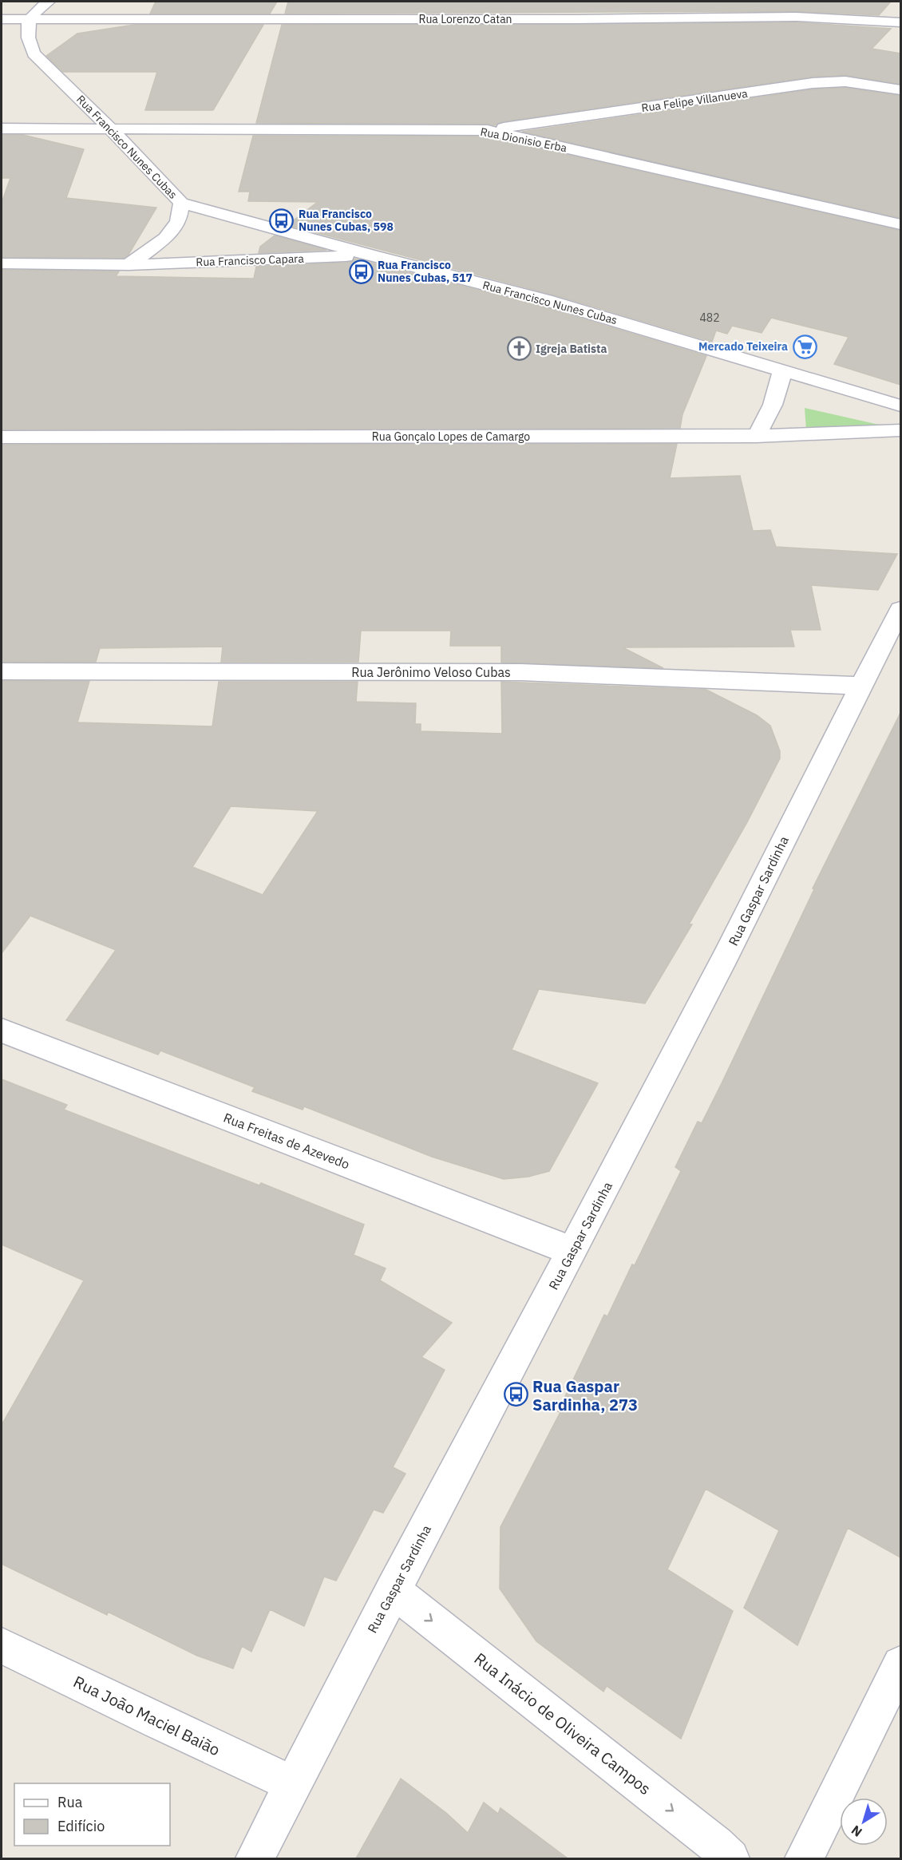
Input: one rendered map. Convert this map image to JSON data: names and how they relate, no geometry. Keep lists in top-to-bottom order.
{
  "streets": {
    "street": [
      "Rua Lorenzo Catan",
      "Rua Felipe Villanueva",
      "Rua Dionisio Erba",
      "Rua Francisco Nunes Cubas",
      "Rua Francisco Capara",
      "Rua Gonçalo Lopes de Camargo",
      "Rua Jerônimo Veloso Cubas",
      "Rua Gaspar Sardinha",
      "Rua Freitas de Azevedo",
      "Rua João Maciel Baião",
      "Rua Inácio de Oliveira Campos"
    ]
  },
  "crossings": [
    ["Rua Lorenzo Catan", "Rua Francisco Nunes Cubas"],
    ["Rua Felipe Villanueva", "Rua Dionisio Erba"],
    ["Rua Dionisio Erba", "Rua Francisco Nunes Cubas"],
    ["Rua Francisco Nunes Cubas", "Rua Francisco Capara"],
    ["Rua Jerônimo Veloso Cubas", "Rua Gaspar Sardinha"],
    ["Rua Gaspar Sardinha", "Rua Freitas de Azevedo"],
    ["Rua Gaspar Sardinha", "Rua João Maciel Baião"],
    ["Rua Gaspar Sardinha", "Rua Inácio de Oliveira Campos"]
  ],
  "one_way": ["Rua Inácio de Oliveira Campos"],
  "places": {
    "bus stop": ["Rua Francisco Nunes Cubas, 598", "Rua Francisco Nunes Cubas, 517", "Rua Gaspar Sardinha, 273"],
    "supermarket": ["Mercado Teixeira"],
    "church": ["Igreja Batista"]
  },
  "house_numbers": ["482"],
  "legend": ["Rua", "Edifício"],
  "north": "bottom left"
}
